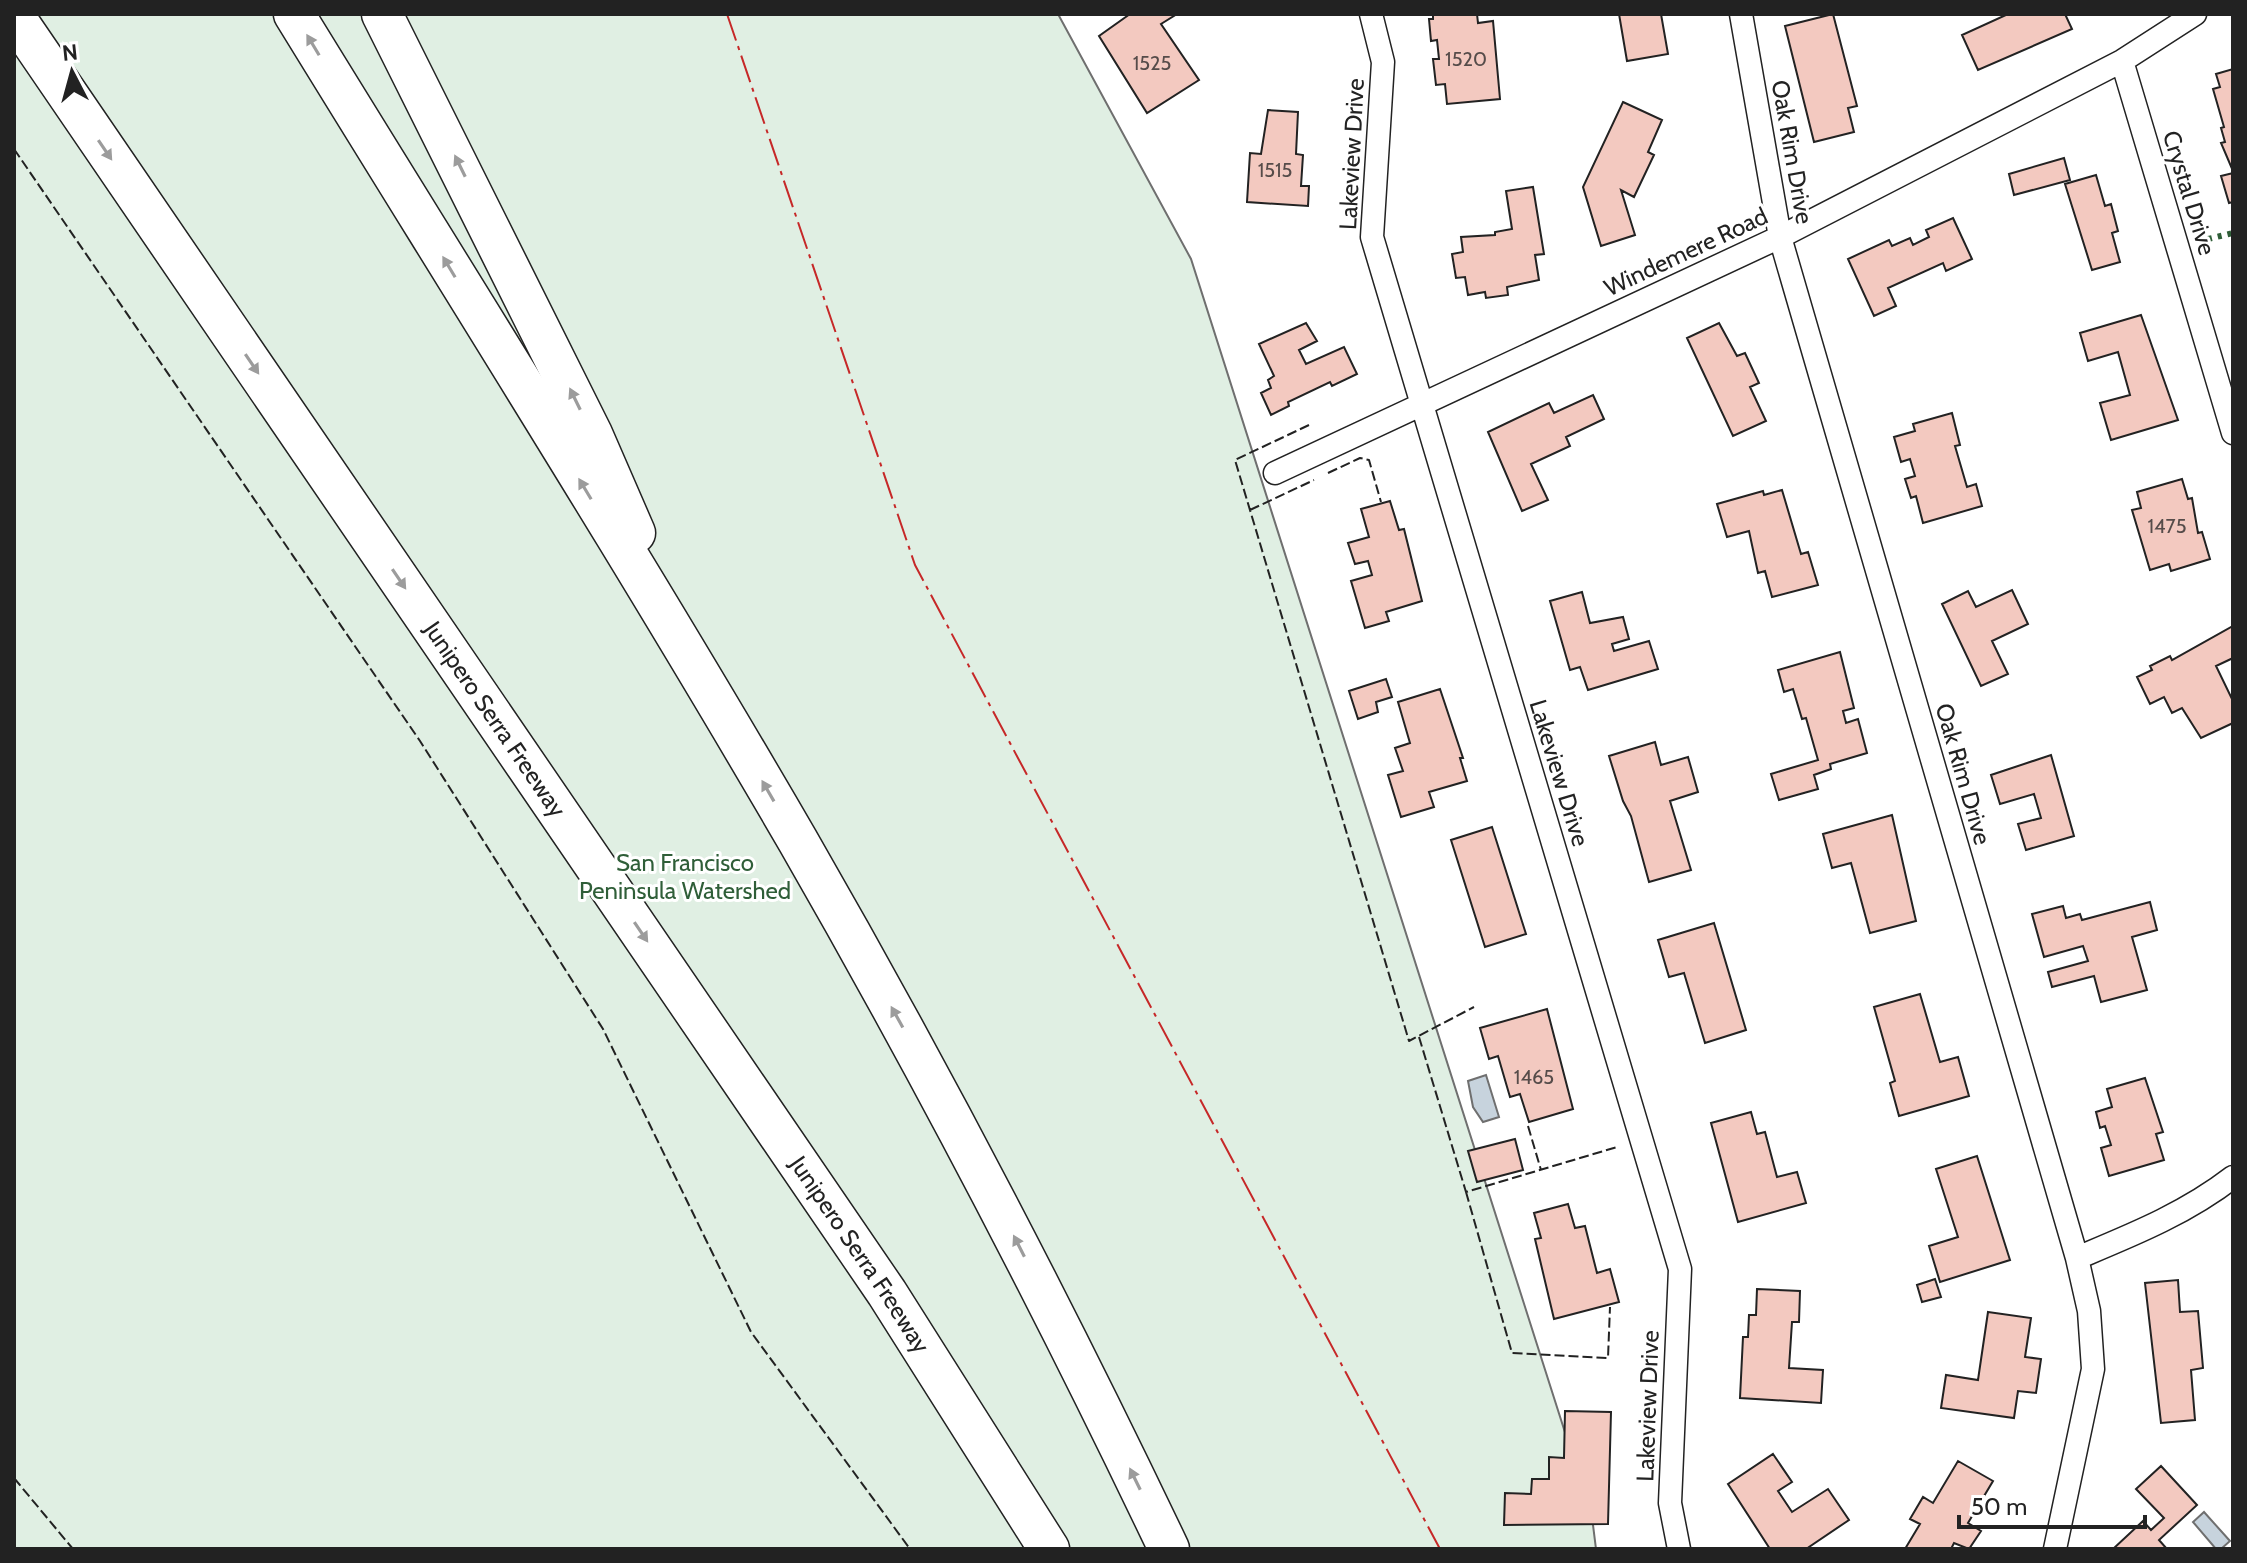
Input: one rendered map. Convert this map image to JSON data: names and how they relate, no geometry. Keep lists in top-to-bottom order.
{
  "streets": {
    "highway": ["Junipero Serra Freeway"],
    "street": [
      "Oak Rim Drive",
      "Lakeview Drive",
      "Crystal Drive",
      "Windemere Road"
    ]
  },
  "crossings": [
    ["Oak Rim Drive", "Windemere Road"],
    ["Lakeview Drive", "Windemere Road"],
    ["Crystal Drive", "Windemere Road"]
  ],
  "parks": ["San Francisco Peninsula Watershed"],
  "house_numbers": [
    "1520",
    "1525",
    "1515",
    "1475",
    "1465"
  ],
  "scale_bar": "50 m",
  "north": "top"
}
